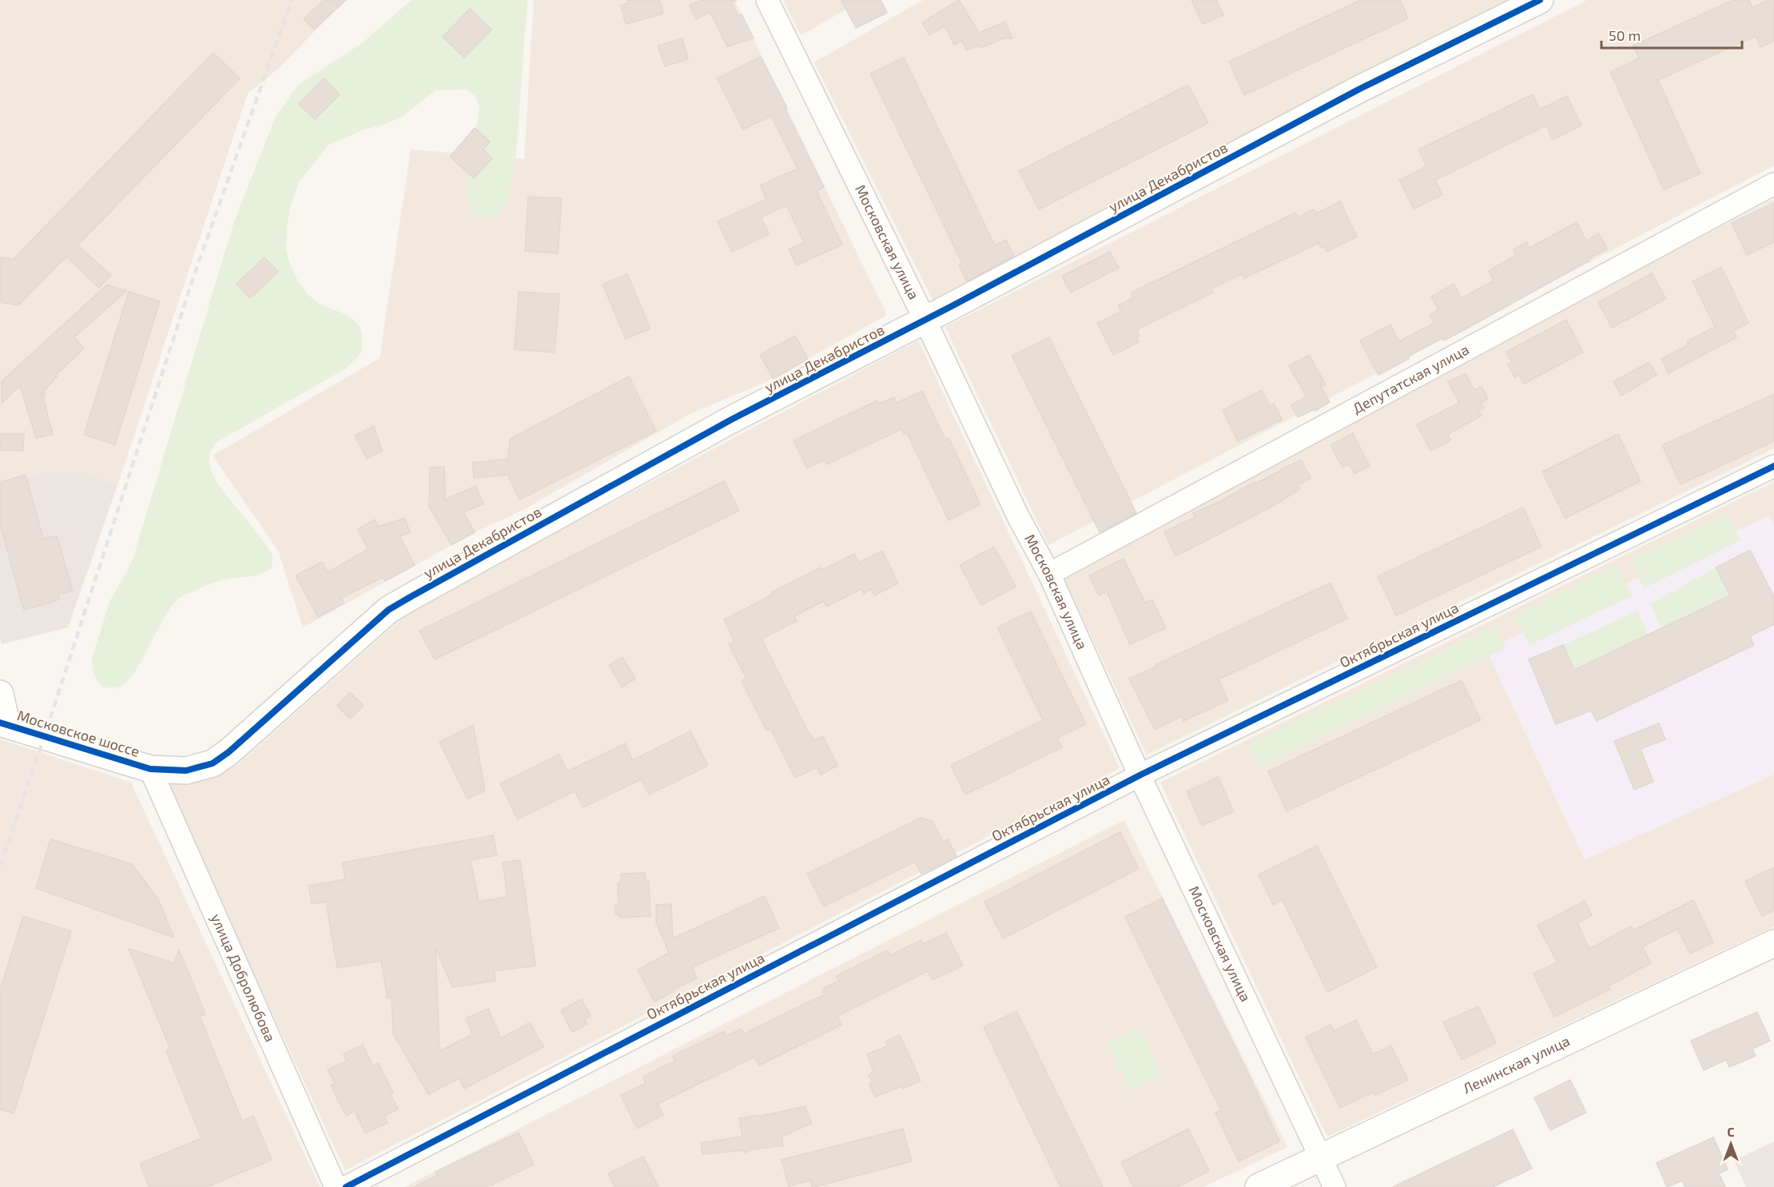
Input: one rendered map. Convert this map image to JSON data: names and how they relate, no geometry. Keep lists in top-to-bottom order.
{
  "streets": {
    "street": [
      "улица Декабристов",
      "Московская улица",
      "Депутатская улица",
      "Октябрьская улица",
      "Московское шоссе",
      "улица Добролюбова",
      "Ленинская улица"
    ]
  },
  "crossings": [
    ["улица Декабристов", "Московская улица"],
    ["улица Декабристов", "Московское шоссе"],
    ["улица Декабристов", "улица Добролюбова"],
    ["Московская улица", "Депутатская улица"],
    ["Московская улица", "Октябрьская улица"],
    ["Московская улица", "Ленинская улица"],
    ["Московское шоссе", "улица Добролюбова"]
  ],
  "scale_bar": "50 m",
  "north": "top"
}
